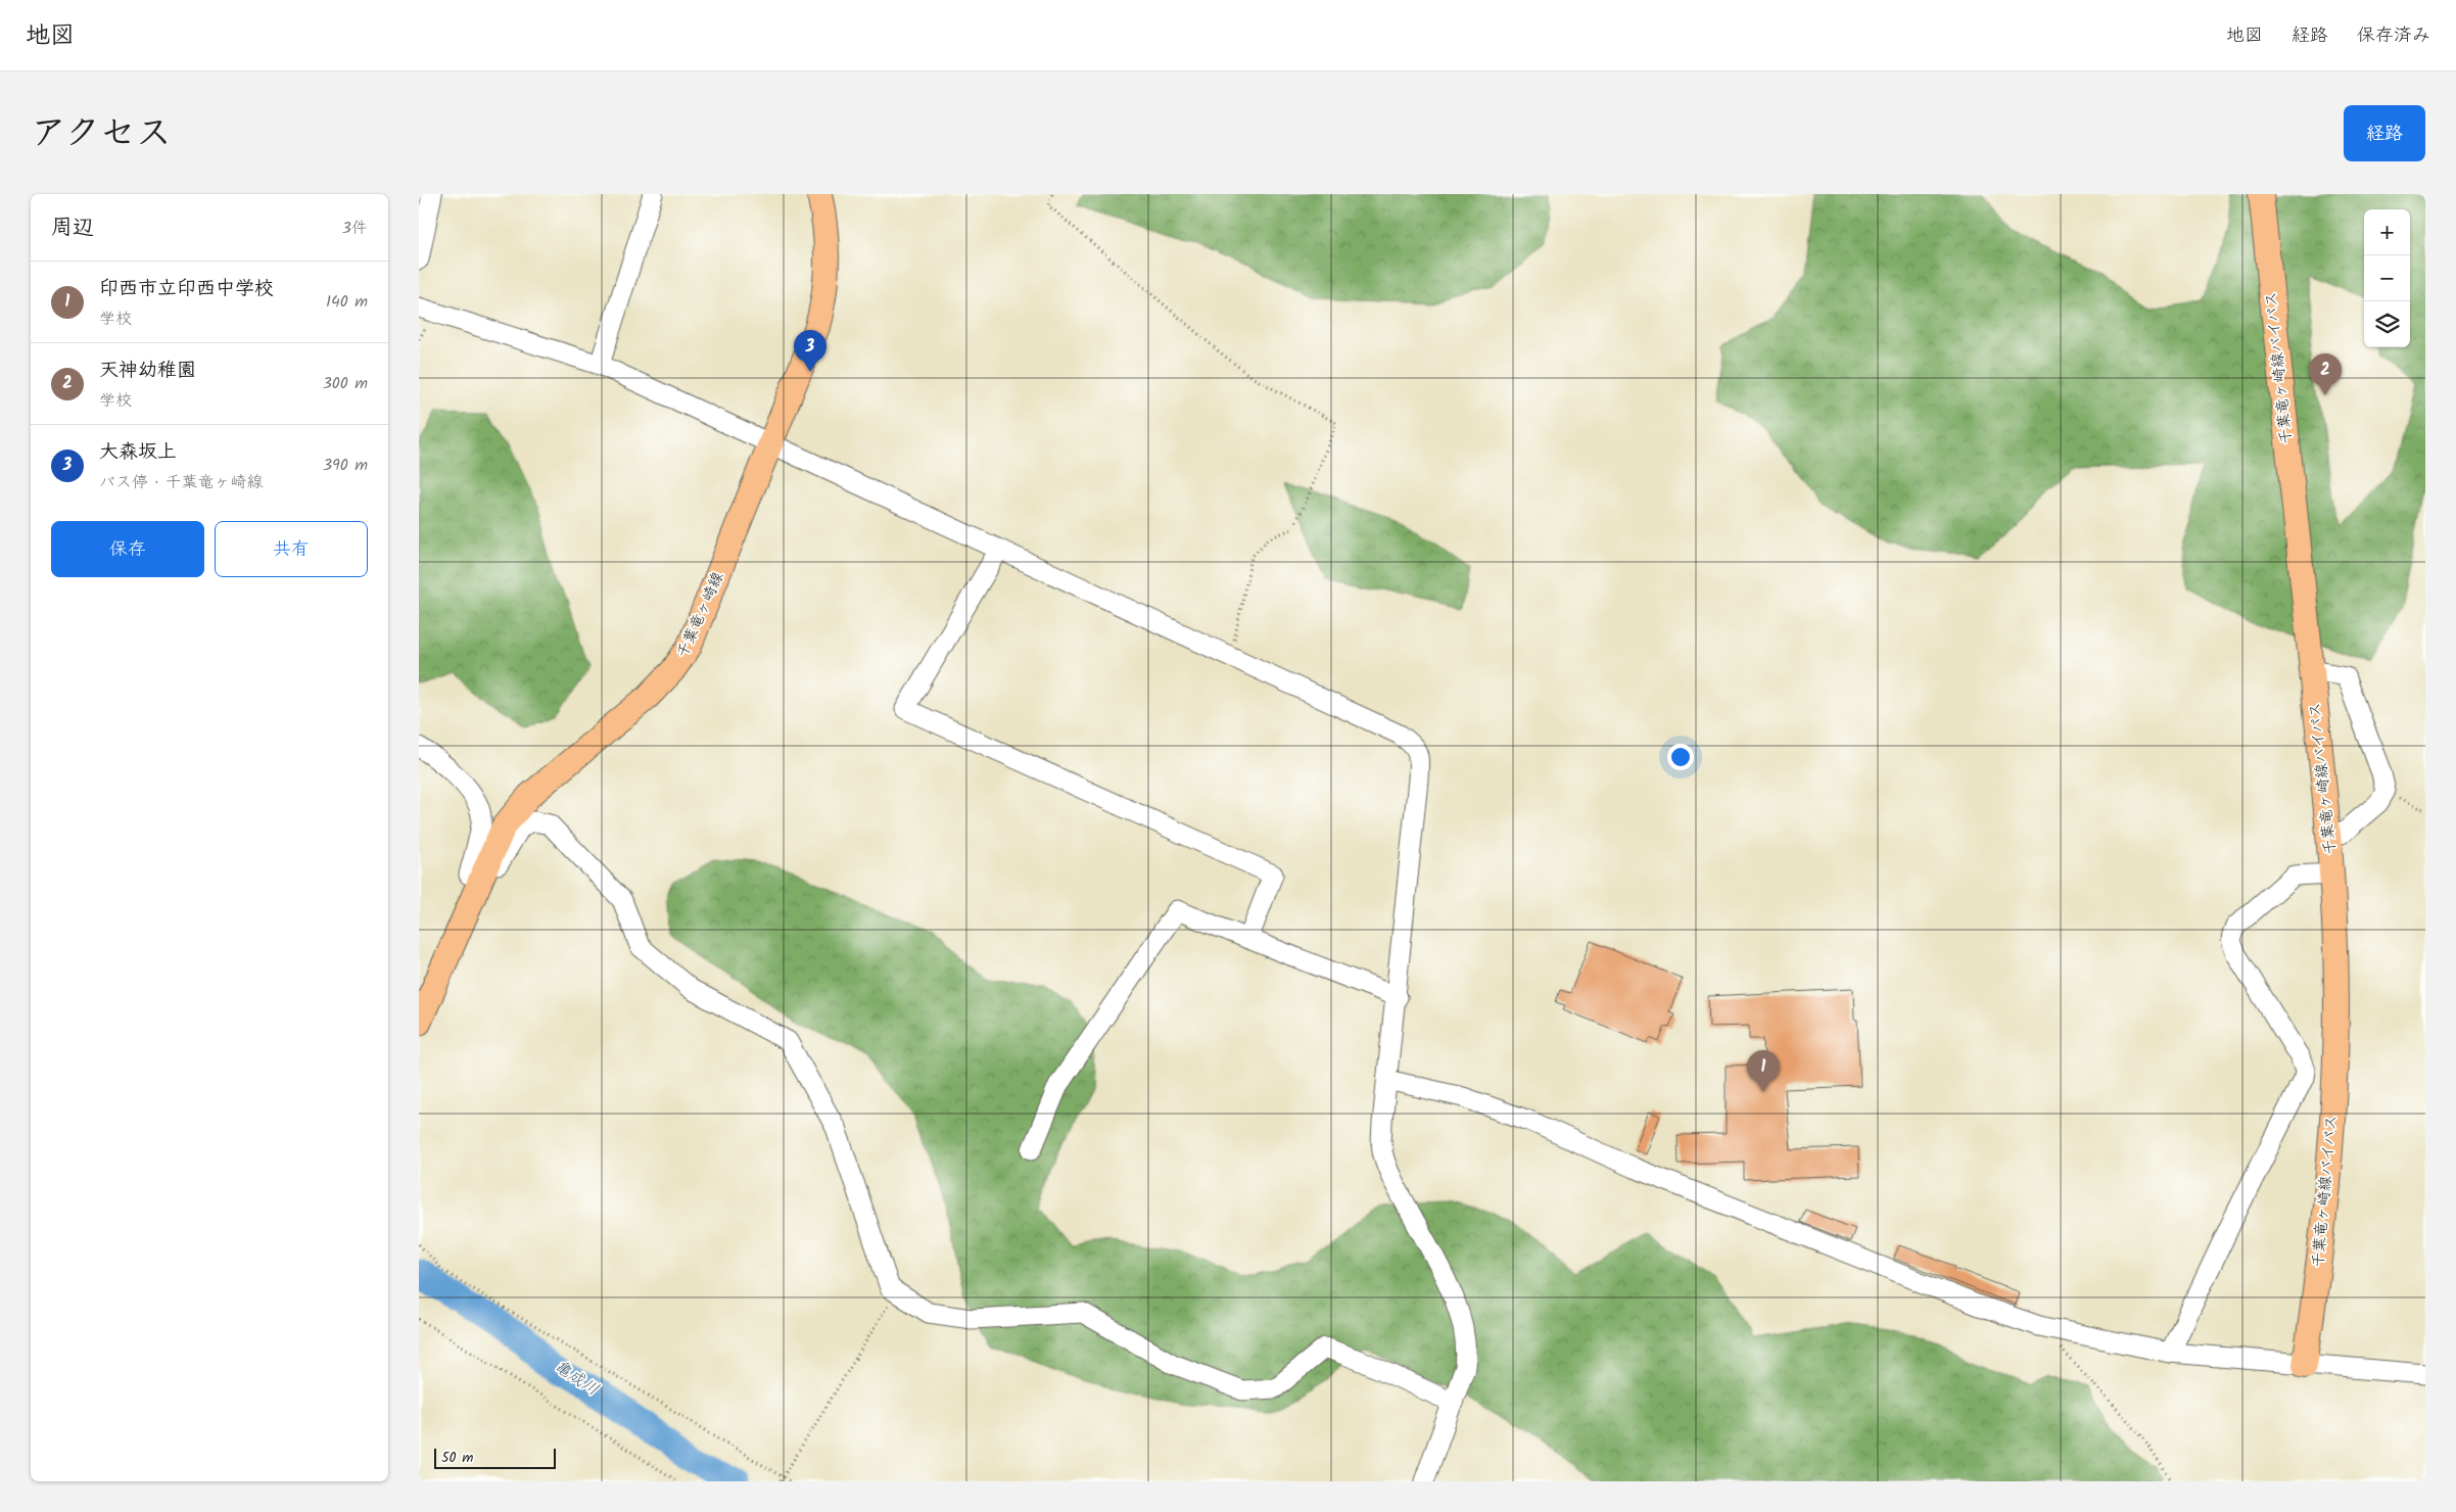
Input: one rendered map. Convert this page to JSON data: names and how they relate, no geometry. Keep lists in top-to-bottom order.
{
  "streets": {
    "main road": ["千葉竜ヶ崎線バイパス", "千葉竜ヶ崎線"]
  },
  "water": ["亀成川"],
  "scale_bar": "50 m",
  "page": {
    "header": "地図",
    "nav": ["地図", "経路", "保存済み"],
    "title": "アクセス",
    "buttons": [
      "経路",
      ["保存", "共有"]
    ],
    "heading": ["周辺", "3件"],
    "map_buttons": ["+", "−"],
    "list": [
      {
        "mark": "1",
        "name": "印西市立印西中学校",
        "note": "学校",
        "value": "140 m"
      },
      {
        "mark": "2",
        "name": "天神幼稚園",
        "note": "学校",
        "value": "300 m"
      },
      {
        "mark": "3",
        "name": "大森坂上",
        "note": "バス停 · 千葉竜ヶ崎線",
        "value": "390 m"
      }
    ],
    "pins": ["3", "2", "1"],
    "scale": "50 m"
  }
}
